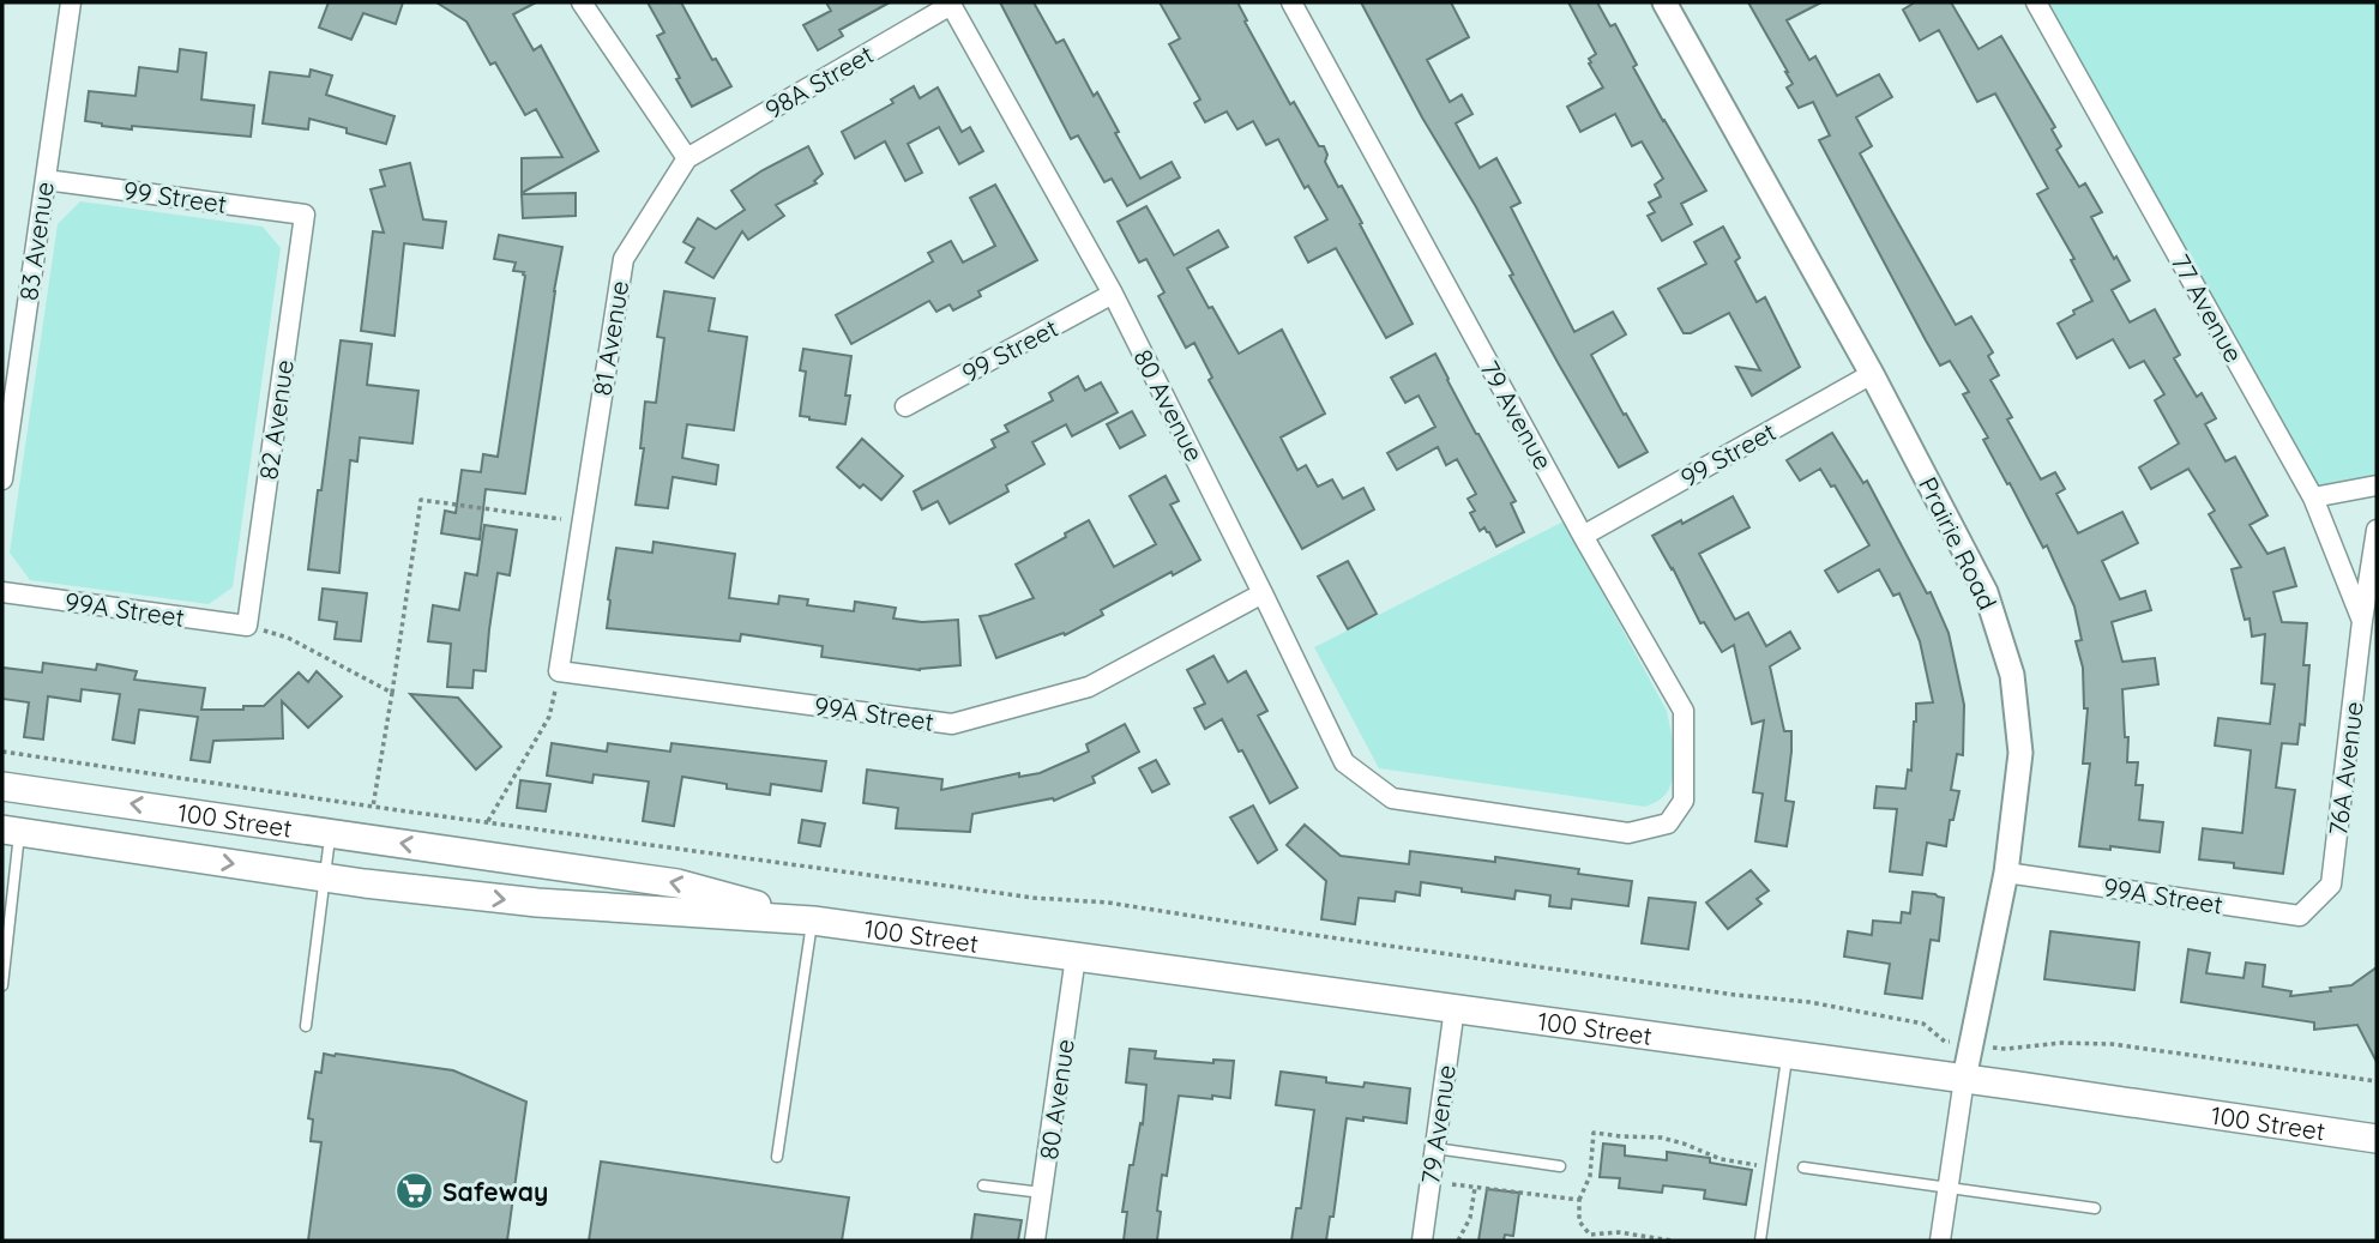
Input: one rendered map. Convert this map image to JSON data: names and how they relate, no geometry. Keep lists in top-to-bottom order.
{
  "streets": {
    "main road": ["100 Street"],
    "street": [
      "98A Street",
      "99 Street",
      "83 Avenue",
      "77 Avenue",
      "81 Avenue",
      "80 Avenue",
      "79 Avenue",
      "82 Avenue",
      "Prairie Road",
      "99A Street",
      "76A Avenue"
    ]
  },
  "crossings": [
    ["98A Street", "81 Avenue"],
    ["98A Street", "80 Avenue"],
    ["99 Street", "83 Avenue"],
    ["99 Street", "80 Avenue"],
    ["99 Street", "79 Avenue"],
    ["99 Street", "82 Avenue"],
    ["99 Street", "Prairie Road"],
    ["77 Avenue", "76A Avenue"],
    ["81 Avenue", "99A Street"],
    ["80 Avenue", "79 Avenue"],
    ["80 Avenue", "99A Street"],
    ["80 Avenue", "100 Street"],
    ["79 Avenue", "100 Street"],
    ["82 Avenue", "99A Street"],
    ["Prairie Road", "99A Street"],
    ["Prairie Road", "100 Street"],
    ["99A Street", "76A Avenue"]
  ],
  "places": {
    "supermarket": ["Safeway"]
  }
}
